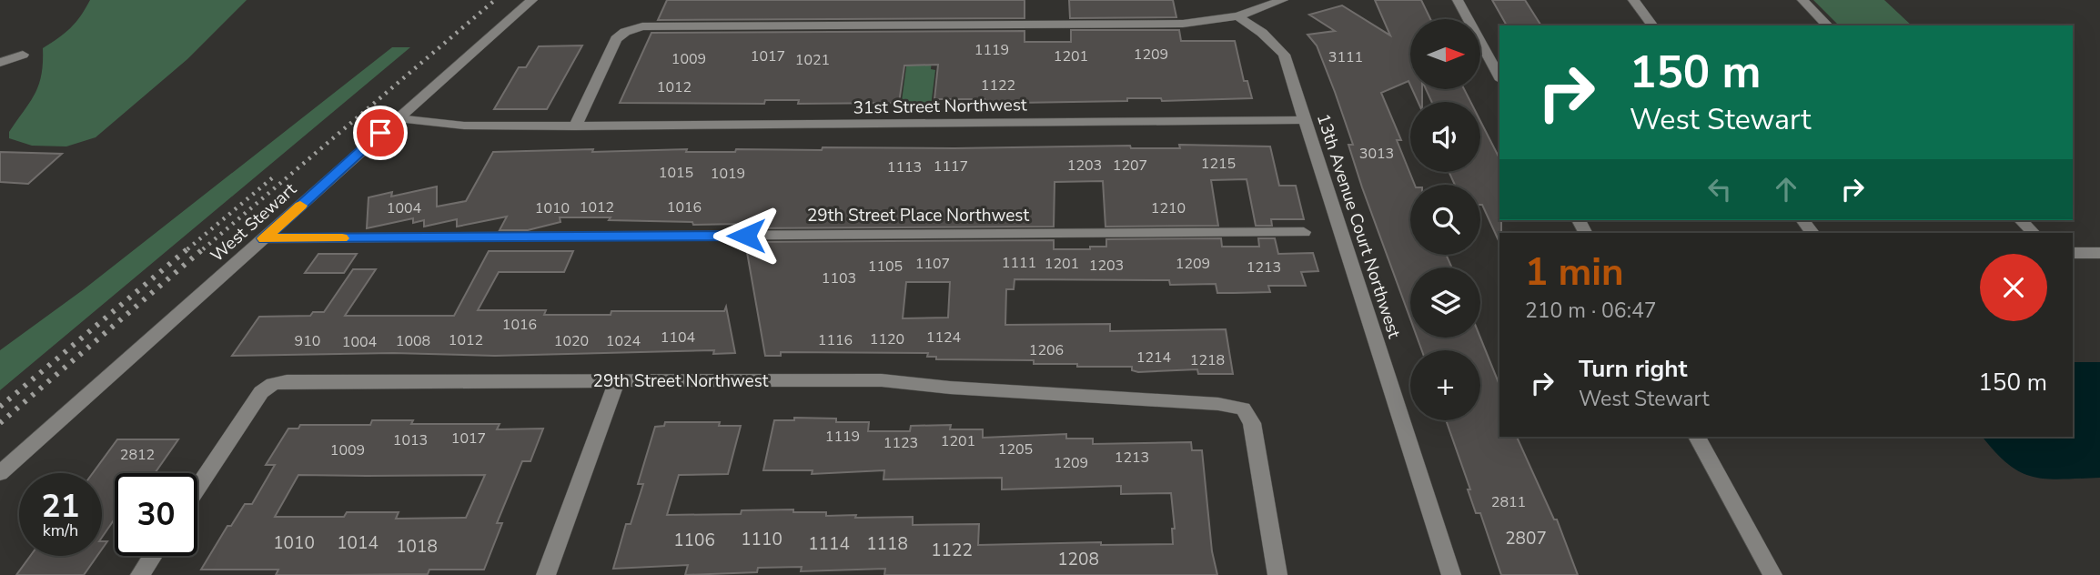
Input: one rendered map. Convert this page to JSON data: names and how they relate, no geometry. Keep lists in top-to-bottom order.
{
  "streets": {
    "street": [
      "31st Street Northwest",
      "29th Street Place Northwest",
      "West Stewart",
      "13th Avenue Court Northwest",
      "29th Street Northwest"
    ]
  },
  "crossings": [
    ["31st Street Northwest", "13th Avenue Court Northwest"],
    ["29th Street Place Northwest", "West Stewart"]
  ],
  "house_numbers": [
    "1119",
    "1209",
    "1017",
    "1201",
    "3111",
    "1009",
    "1021",
    "1122",
    "1012",
    "3013",
    "1215",
    "1203",
    "1207",
    "1117",
    "1113",
    "1015",
    "1019",
    "1012",
    "1016",
    "1004",
    "1010",
    "1210",
    "1111",
    "1107",
    "1201",
    "1209",
    "1203",
    "1105",
    "1213",
    "1103",
    "1016",
    "1104",
    "1124",
    "1120",
    "1012",
    "1116",
    "910",
    "1008",
    "1020",
    "1024",
    "1004",
    "1206",
    "1214",
    "1218",
    "1119",
    "1017",
    "1013",
    "1201",
    "1123",
    "1205",
    "1009",
    "2812",
    "1213",
    "1209",
    "2811",
    "2807",
    "1110",
    "1106",
    "1010",
    "1014",
    "1114",
    "1118",
    "1018",
    "1122",
    "1208"
  ],
  "north": "right",
  "page": {
    "map_buttons": "+",
    "turn": ["150 m", "West Stewart"],
    "heading": ["1 min", "210 m · 06:47"],
    "list": [
      {
        "name": "Turn right",
        "note": "West Stewart",
        "value": "150 m"
      }
    ],
    "speed": "21 km/h",
    "limit": "30"
  }
}
